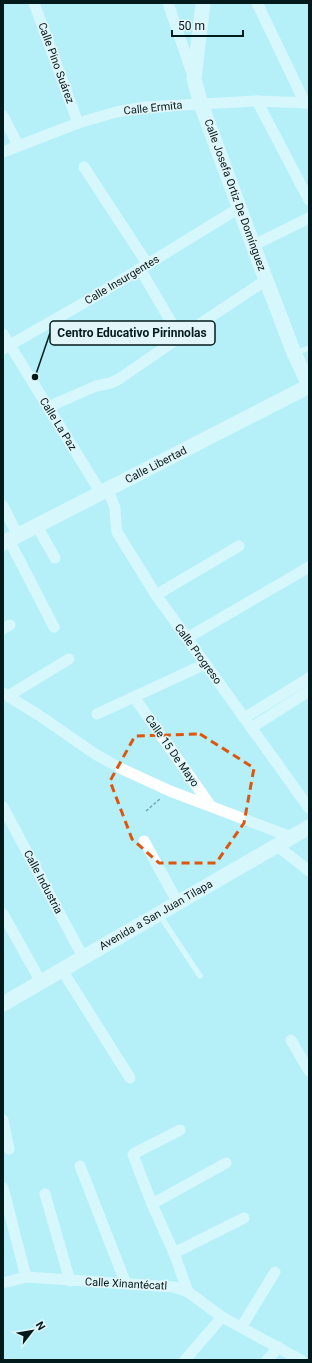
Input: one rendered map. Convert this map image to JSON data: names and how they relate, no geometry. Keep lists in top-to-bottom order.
{
  "streets": {
    "main road": ["Calle Josefa Ortiz De Domínguez", "Calle Libertad", "Avenida a San Juan Tilapa"],
    "street": [
      "Calle Pino Suárez",
      "Calle Ermita",
      "Calle Insurgentes",
      "Calle La Paz",
      "Calle Progreso",
      "Calle 15 De Mayo",
      "Calle Industria",
      "Calle Xinantécatl"
    ]
  },
  "crossings": [
    ["Calle Pino Suárez", "Calle Ermita"],
    ["Calle Ermita", "Calle Josefa Ortiz De Domínguez"],
    ["Calle Josefa Ortiz De Domínguez", "Calle Insurgentes"],
    ["Calle Josefa Ortiz De Domínguez", "Calle Libertad"],
    ["Calle Insurgentes", "Calle La Paz"],
    ["Calle La Paz", "Calle Libertad"],
    ["Calle La Paz", "Calle Progreso"],
    ["Calle Libertad", "Calle Progreso"],
    ["Calle Industria", "Avenida a San Juan Tilapa"]
  ],
  "places": ["Centro Educativo Pirinnolas"],
  "scale_bar": "50 m",
  "north": "top right"
}
